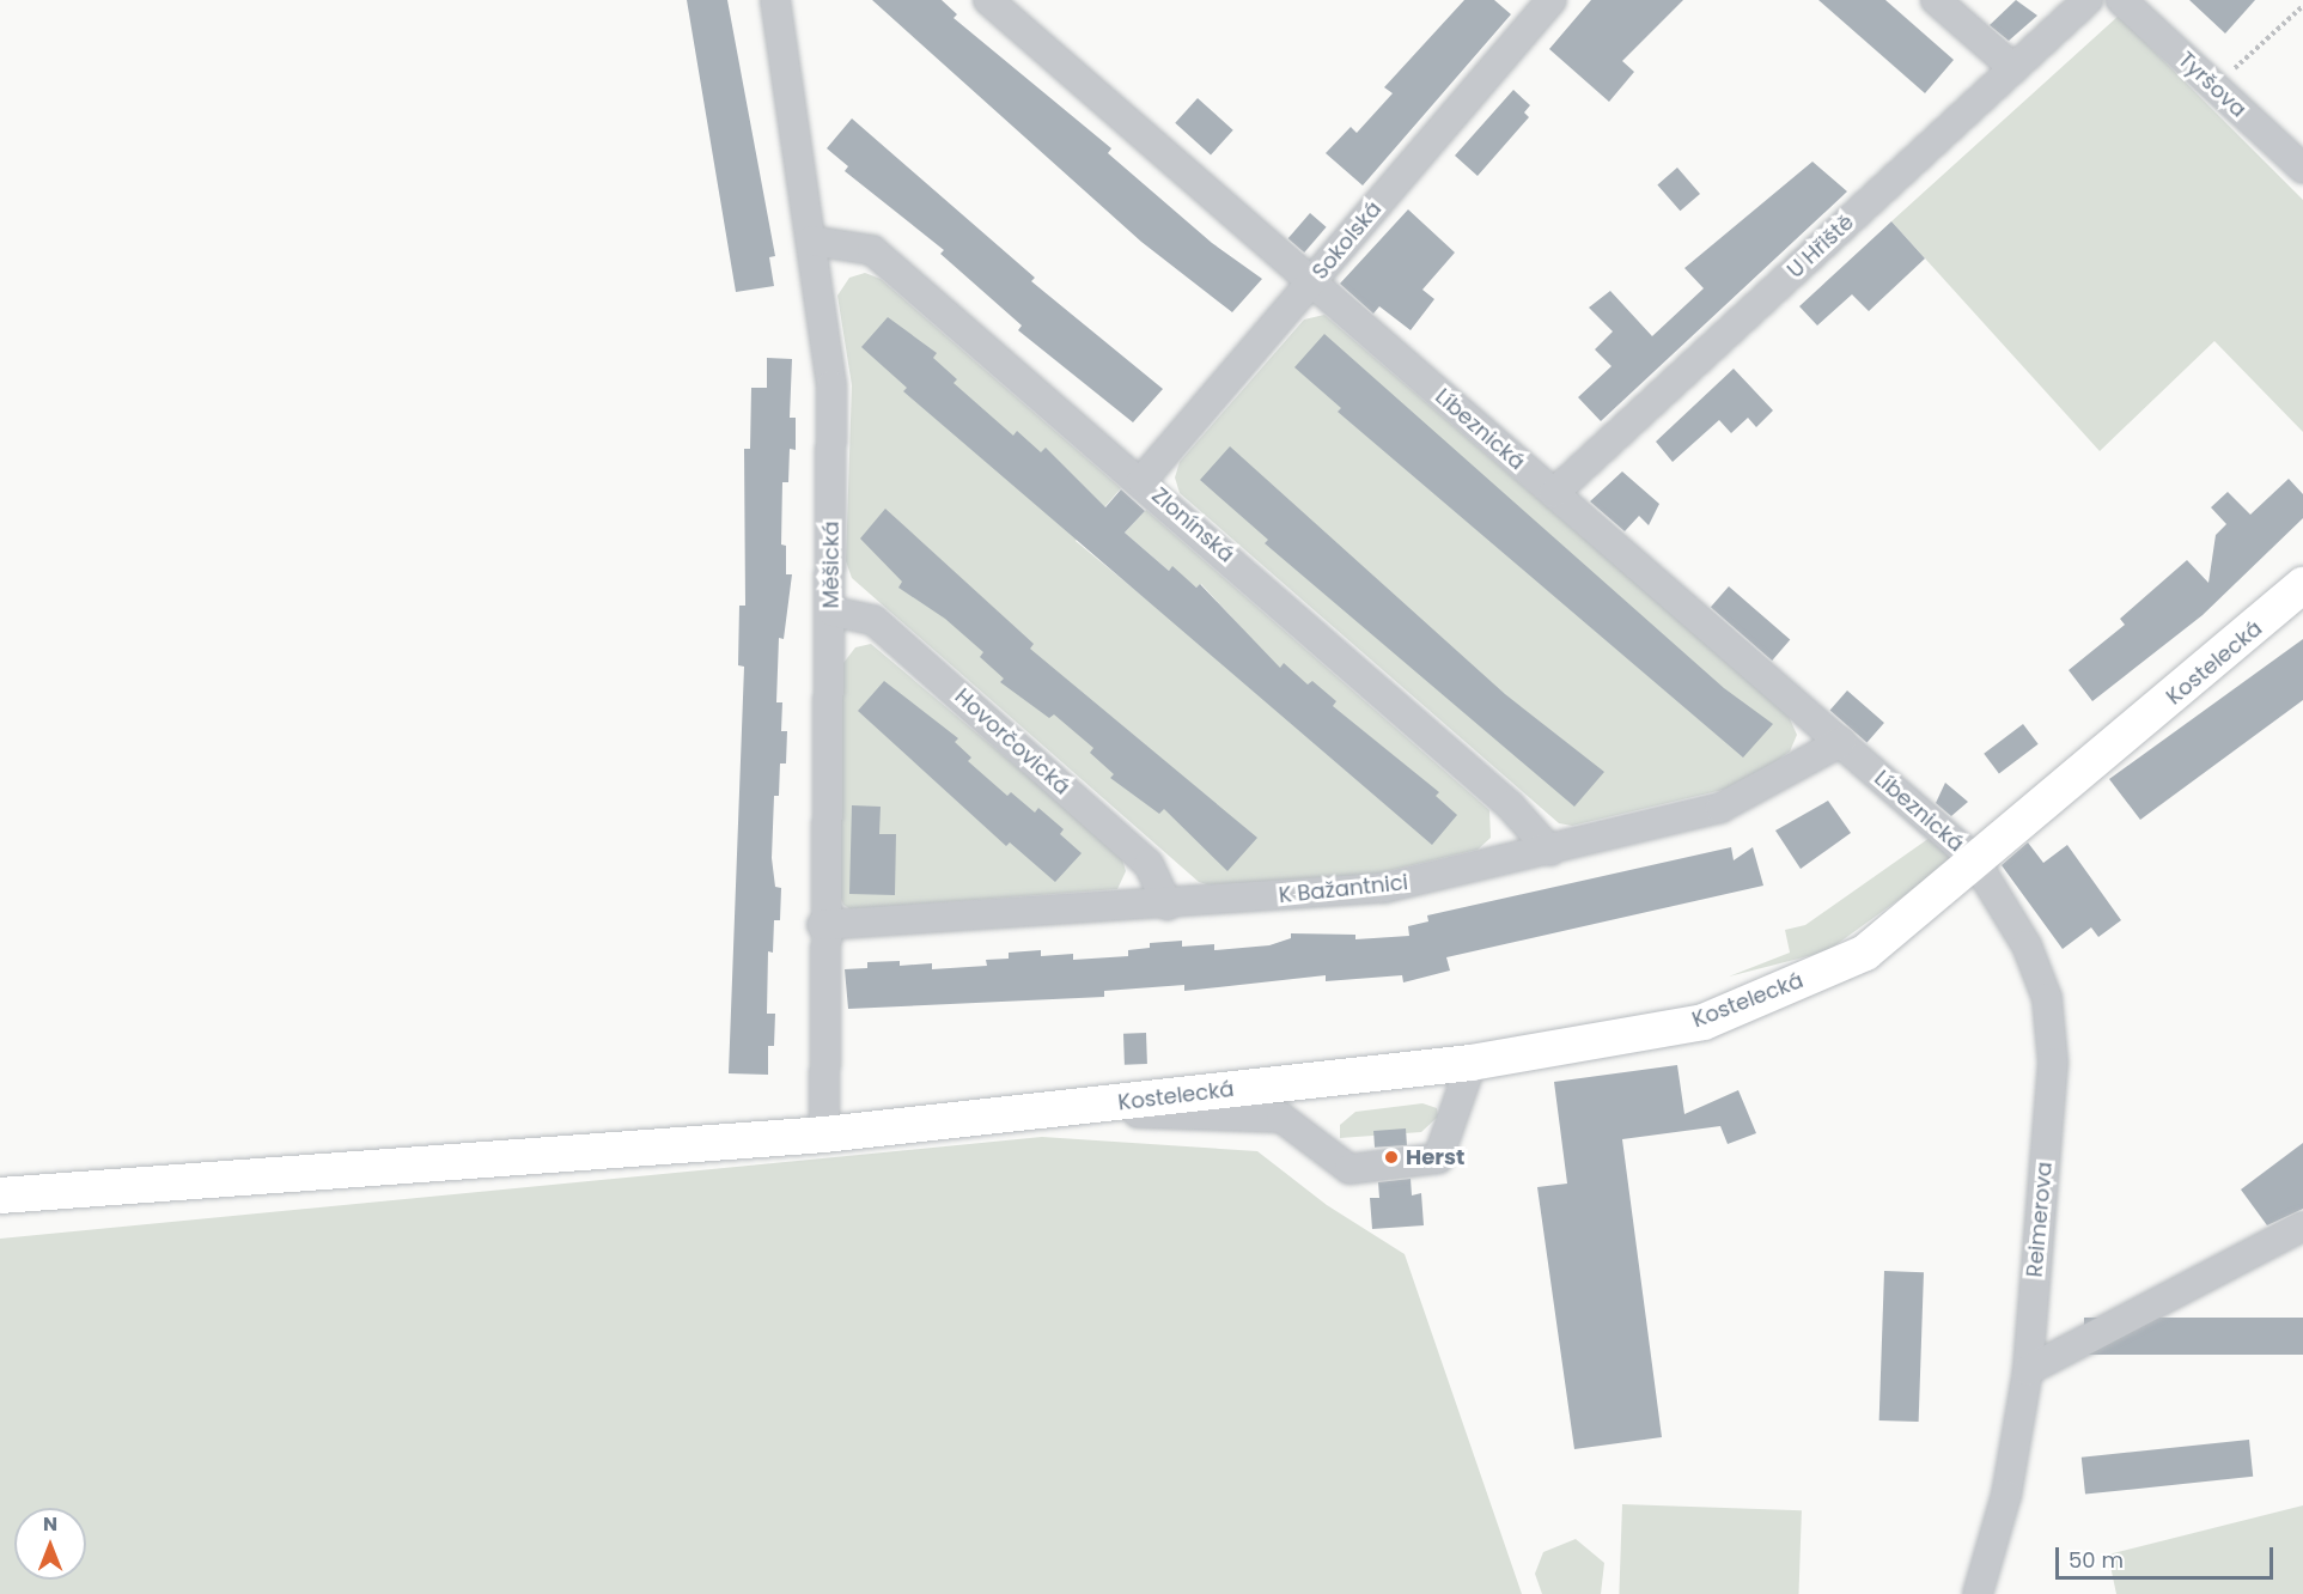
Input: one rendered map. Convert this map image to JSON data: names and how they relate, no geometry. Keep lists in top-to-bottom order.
{
  "streets": {
    "main road": ["Kostelecká"],
    "street": [
      "Tyršova",
      "Sokolská",
      "U Hřiště",
      "Líbeznická",
      "Zlonínská",
      "Měšická",
      "Hovorčovická",
      "K Bažantnici",
      "Reimerova"
    ]
  },
  "crossings": [
    ["Sokolská", "Líbeznická"],
    ["Sokolská", "Zlonínská"],
    ["U Hřiště", "Líbeznická"],
    ["Líbeznická", "Kostelecká"],
    ["Líbeznická", "K Bažantnici"],
    ["Líbeznická", "Reimerova"],
    ["Zlonínská", "Měšická"],
    ["Zlonínská", "K Bažantnici"],
    ["Měšická", "Kostelecká"],
    ["Měšická", "Hovorčovická"],
    ["Měšická", "K Bažantnici"],
    ["Kostelecká", "Reimerova"],
    ["Hovorčovická", "K Bažantnici"]
  ],
  "places": ["Herst"],
  "scale_bar": "50 m",
  "north": "top"
}
